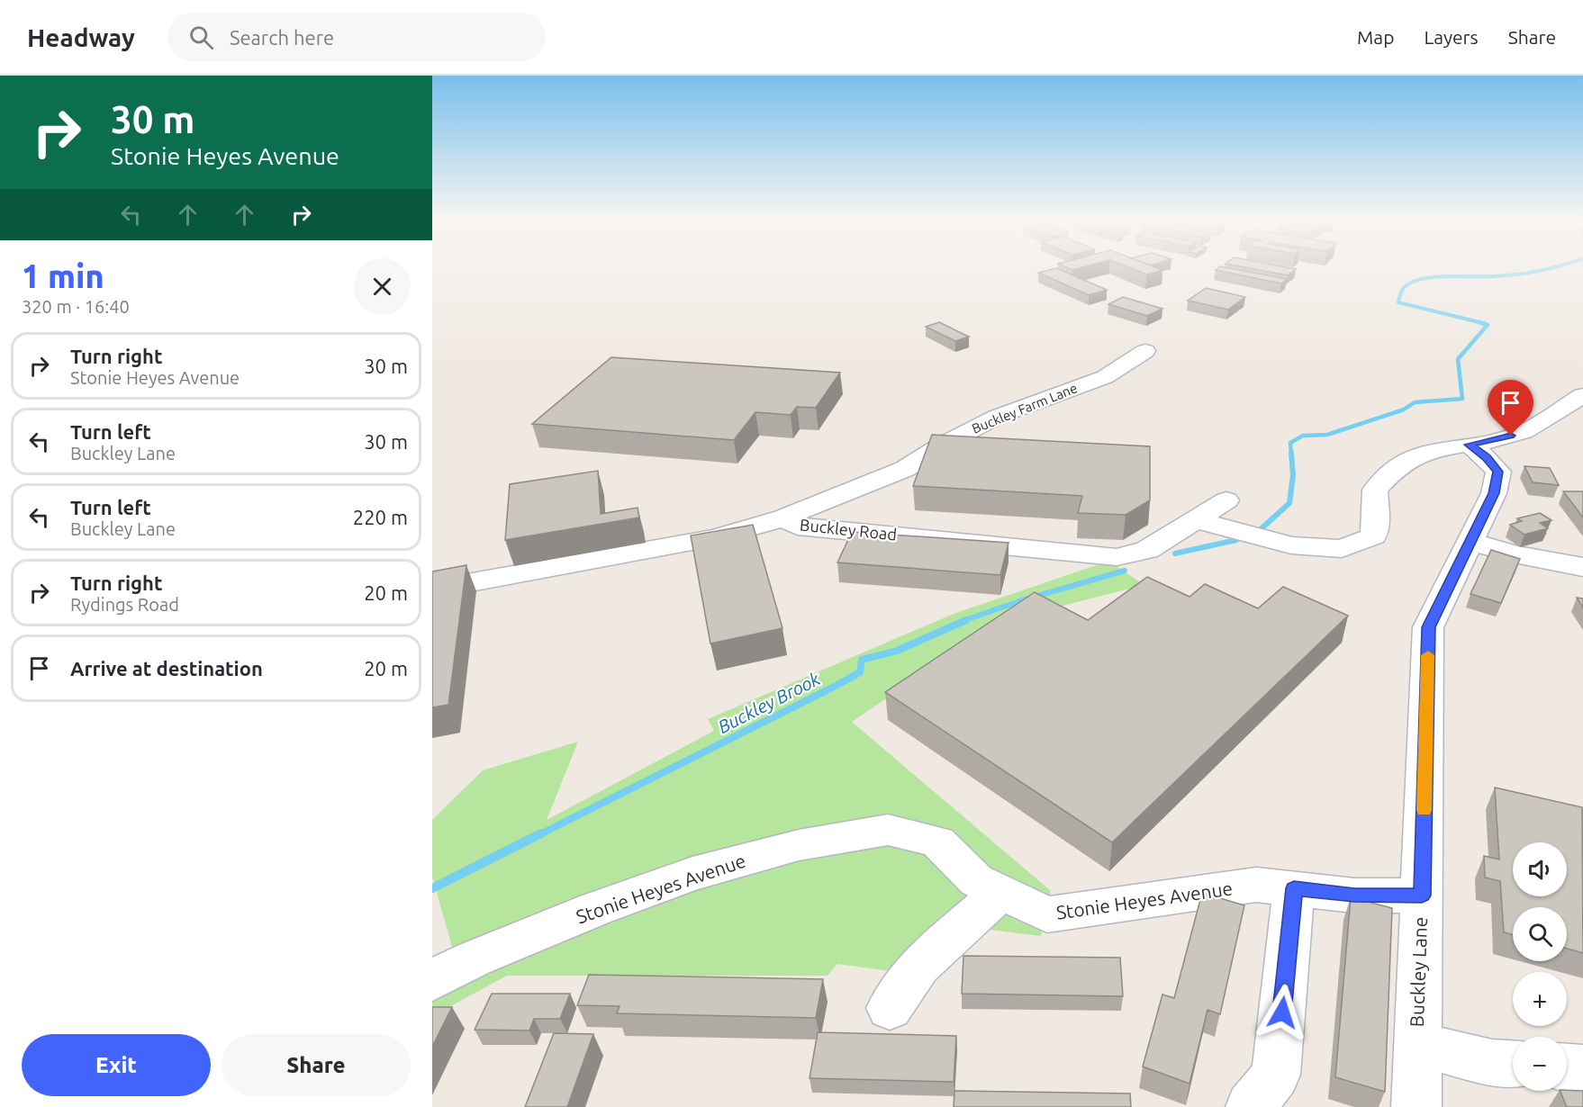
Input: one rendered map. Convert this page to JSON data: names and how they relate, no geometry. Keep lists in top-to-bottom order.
{
  "streets": {
    "street": [
      "Buckley Farm Lane",
      "Buckley Road",
      "Stonie Heyes Avenue",
      "Buckley Lane"
    ]
  },
  "crossings": [
    ["Buckley Farm Lane", "Buckley Road"],
    ["Stonie Heyes Avenue", "Buckley Lane"]
  ],
  "water": ["Buckley Brook"],
  "page": {
    "header": "Headway",
    "search": "Search here",
    "nav": ["Map", "Layers", "Share"],
    "turn": ["30 m", "Stonie Heyes Avenue"],
    "heading": ["1 min", "320 m · 16:40"],
    "list": [
      {
        "name": "Turn right",
        "note": "Stonie Heyes Avenue",
        "value": "30 m"
      },
      {
        "name": "Turn left",
        "note": "Buckley Lane",
        "value": "30 m"
      },
      {
        "name": "Turn left",
        "note": "Buckley Lane",
        "value": "220 m"
      },
      {
        "name": "Turn right",
        "note": "Rydings Road",
        "value": "20 m"
      },
      {
        "name": "Arrive at destination",
        "value": "20 m"
      }
    ],
    "map_buttons": ["+", "−"],
    "buttons": ["Exit", "Share"]
  }
}
